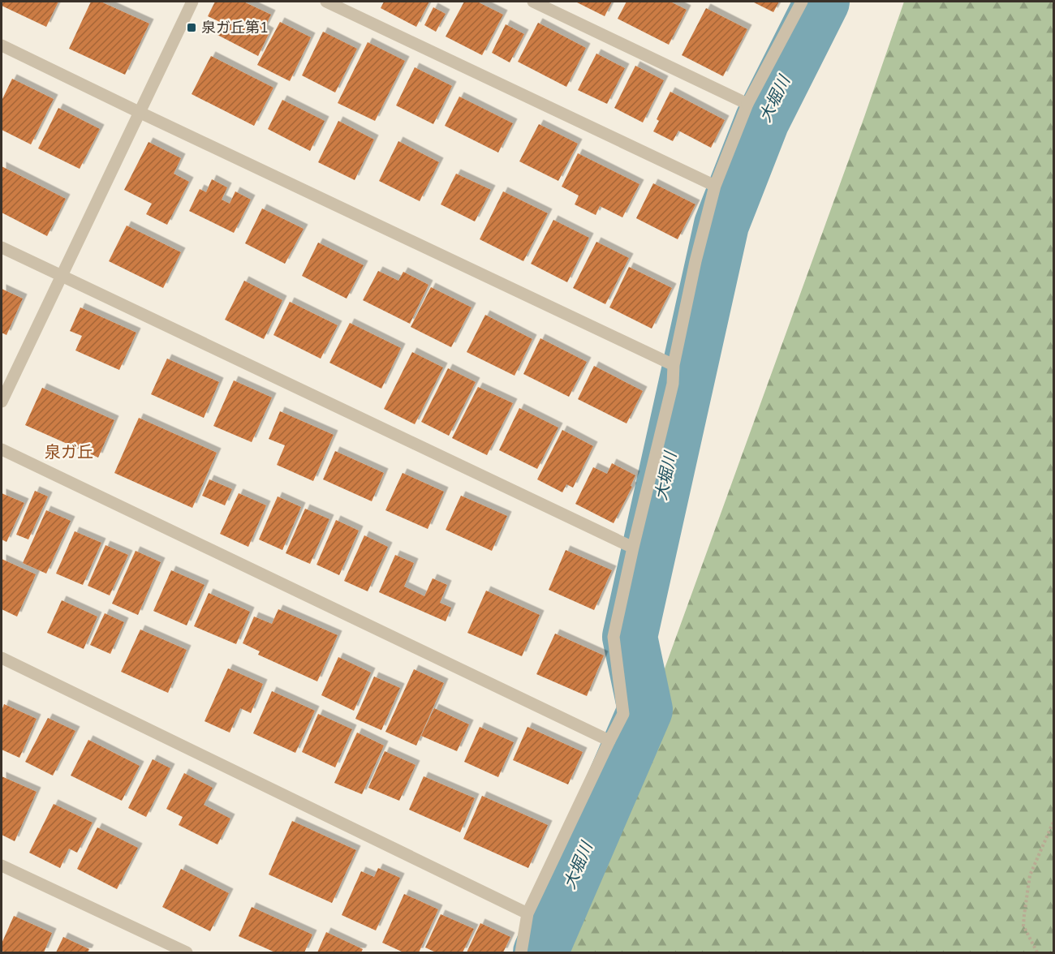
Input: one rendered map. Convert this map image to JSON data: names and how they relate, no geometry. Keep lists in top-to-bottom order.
{
  "districts": ["泉ガ丘"],
  "water": ["大堀川"],
  "places": {
    "transit": ["泉ガ丘第1"]
  }
}
